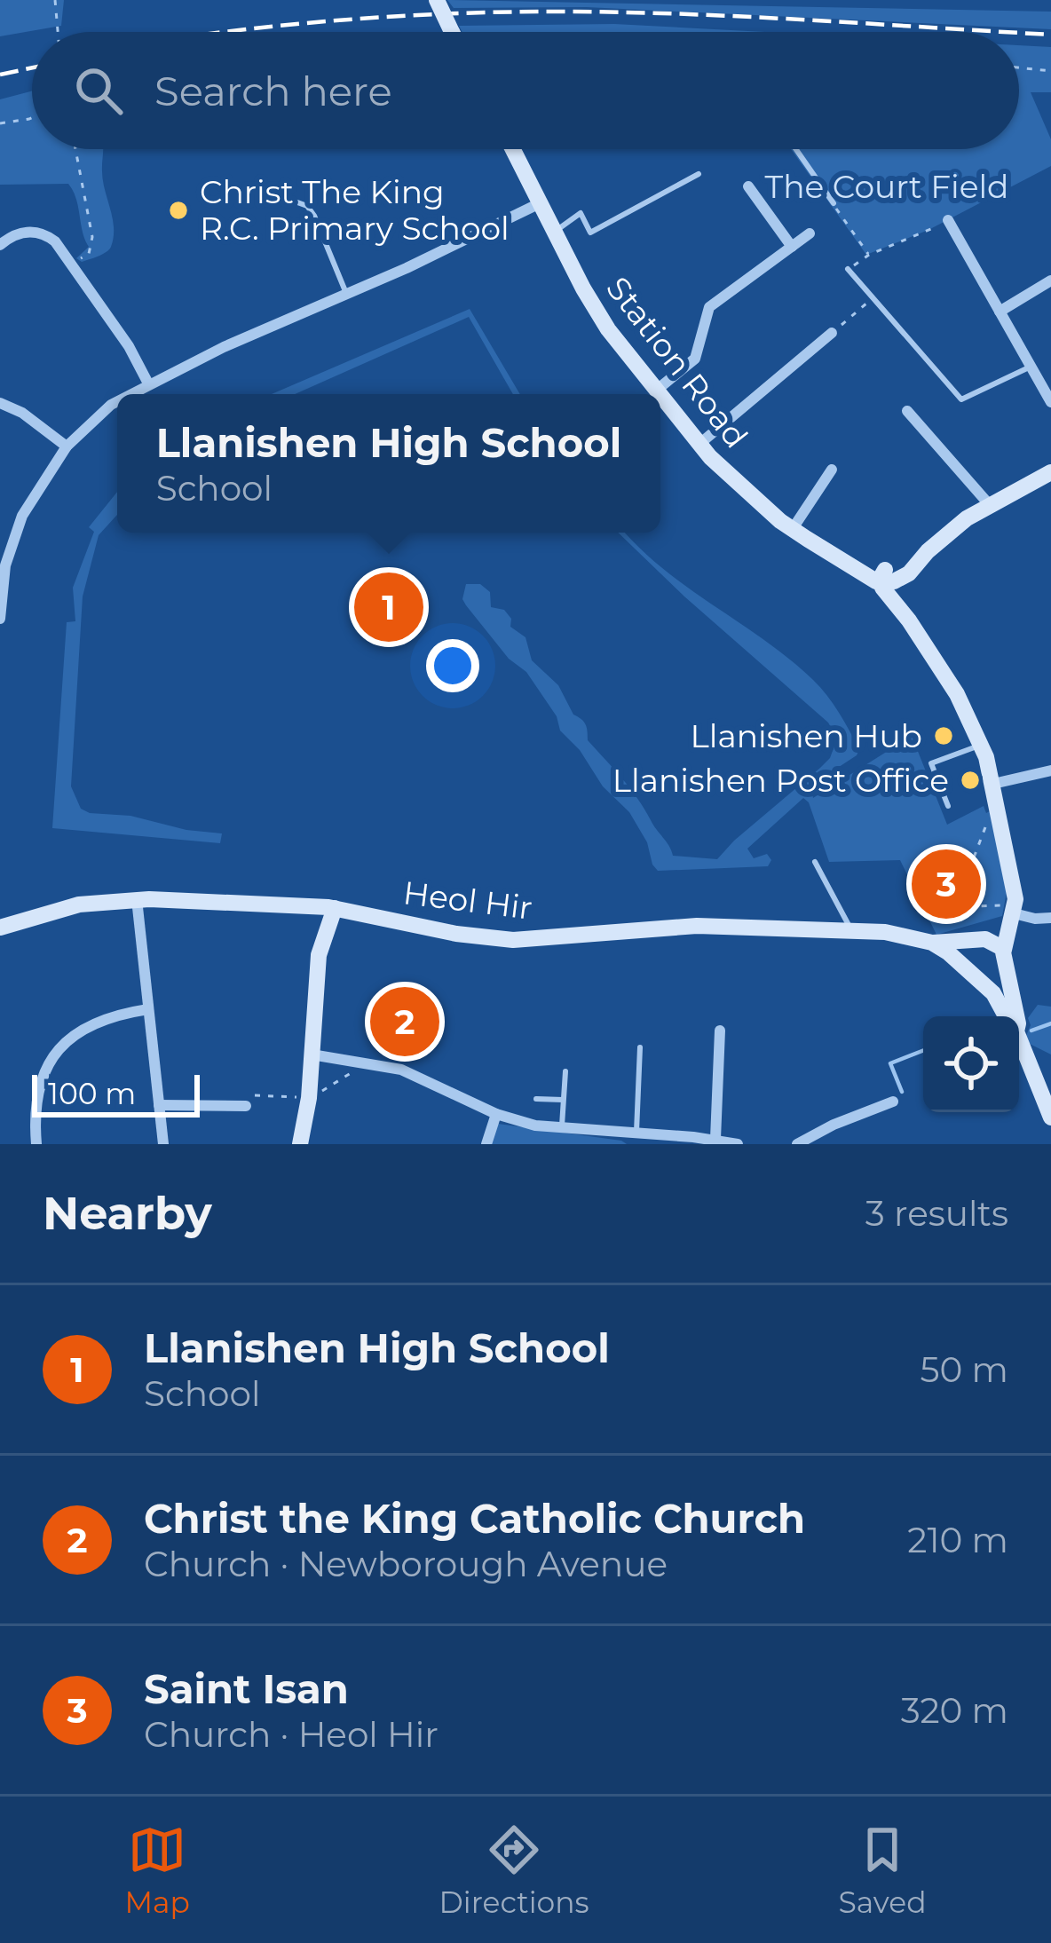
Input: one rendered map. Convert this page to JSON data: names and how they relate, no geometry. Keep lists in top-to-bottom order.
{
  "streets": {
    "street": ["Station Road", "Heol Hir"]
  },
  "crossings": [
    ["Station Road", "Heol Hir"]
  ],
  "parks": ["The Court Field"],
  "places": ["Christ The King R.C. Primary School", "Llanishen Hub", "Llanishen Post Office"],
  "scale_bar": "100 m",
  "page": {
    "search": "Search here",
    "popup": ["Llanishen High School", "School"],
    "pins": ["1", "3", "2"],
    "scale": "100 m",
    "heading": ["Nearby", "3 results"],
    "list": [
      {
        "mark": "1",
        "name": "Llanishen High School",
        "note": "School",
        "value": "50 m"
      },
      {
        "mark": "2",
        "name": "Christ the King Catholic Church",
        "note": "Church · Newborough Avenue",
        "value": "210 m"
      },
      {
        "mark": "3",
        "name": "Saint Isan",
        "note": "Church · Heol Hir",
        "value": "320 m"
      }
    ],
    "nav": ["Map", "Directions", "Saved"]
  }
}
